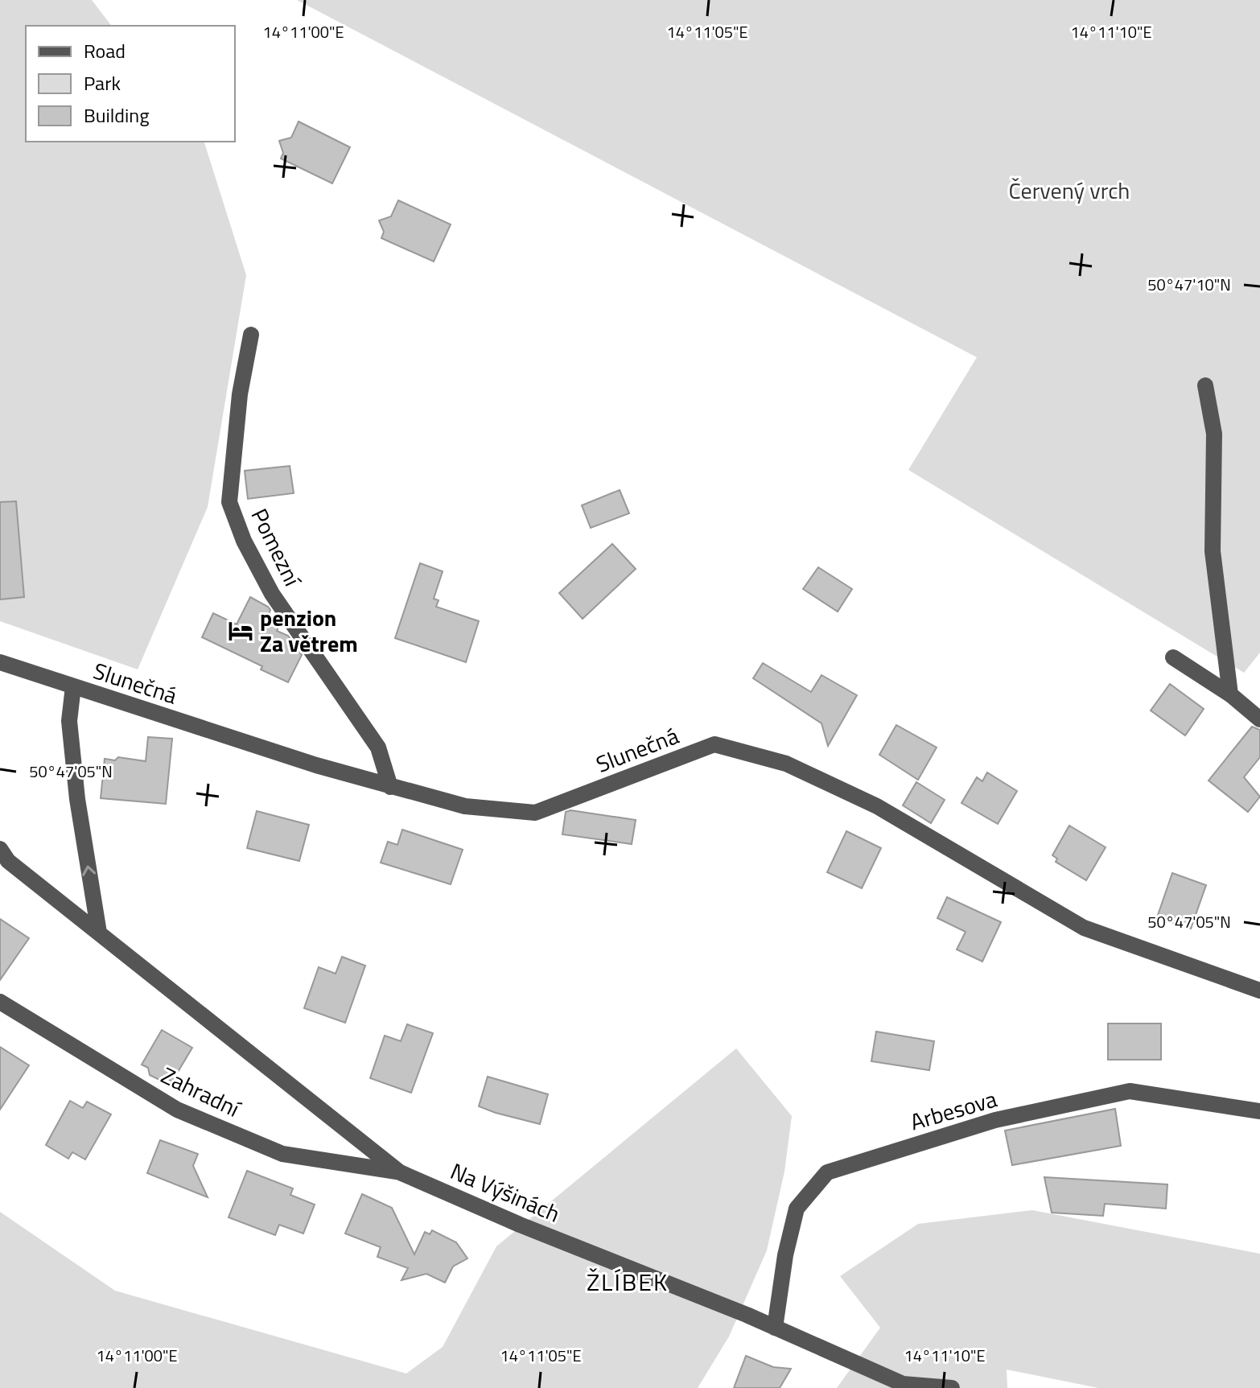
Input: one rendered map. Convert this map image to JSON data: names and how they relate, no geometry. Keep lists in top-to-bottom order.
{
  "streets": {
    "street": [
      "Pomezní",
      "Slunečná",
      "Zahradní",
      "Arbesova",
      "Na Výšinách"
    ]
  },
  "crossings": [
    ["Pomezní", "Slunečná"],
    ["Zahradní", "Na Výšinách"],
    ["Arbesova", "Na Výšinách"]
  ],
  "districts": ["ŽLÍBEK"],
  "parks": ["Červený vrch"],
  "places": {
    "hotel": ["penzion Za větrem"]
  },
  "legend": ["Road", "Park", "Building"],
  "coordinates": [
    "14°11'00\"E",
    "14°11'05\"E",
    "14°11'10\"E",
    "50°47'10\"N",
    "50°47'05\"N"
  ]
}
